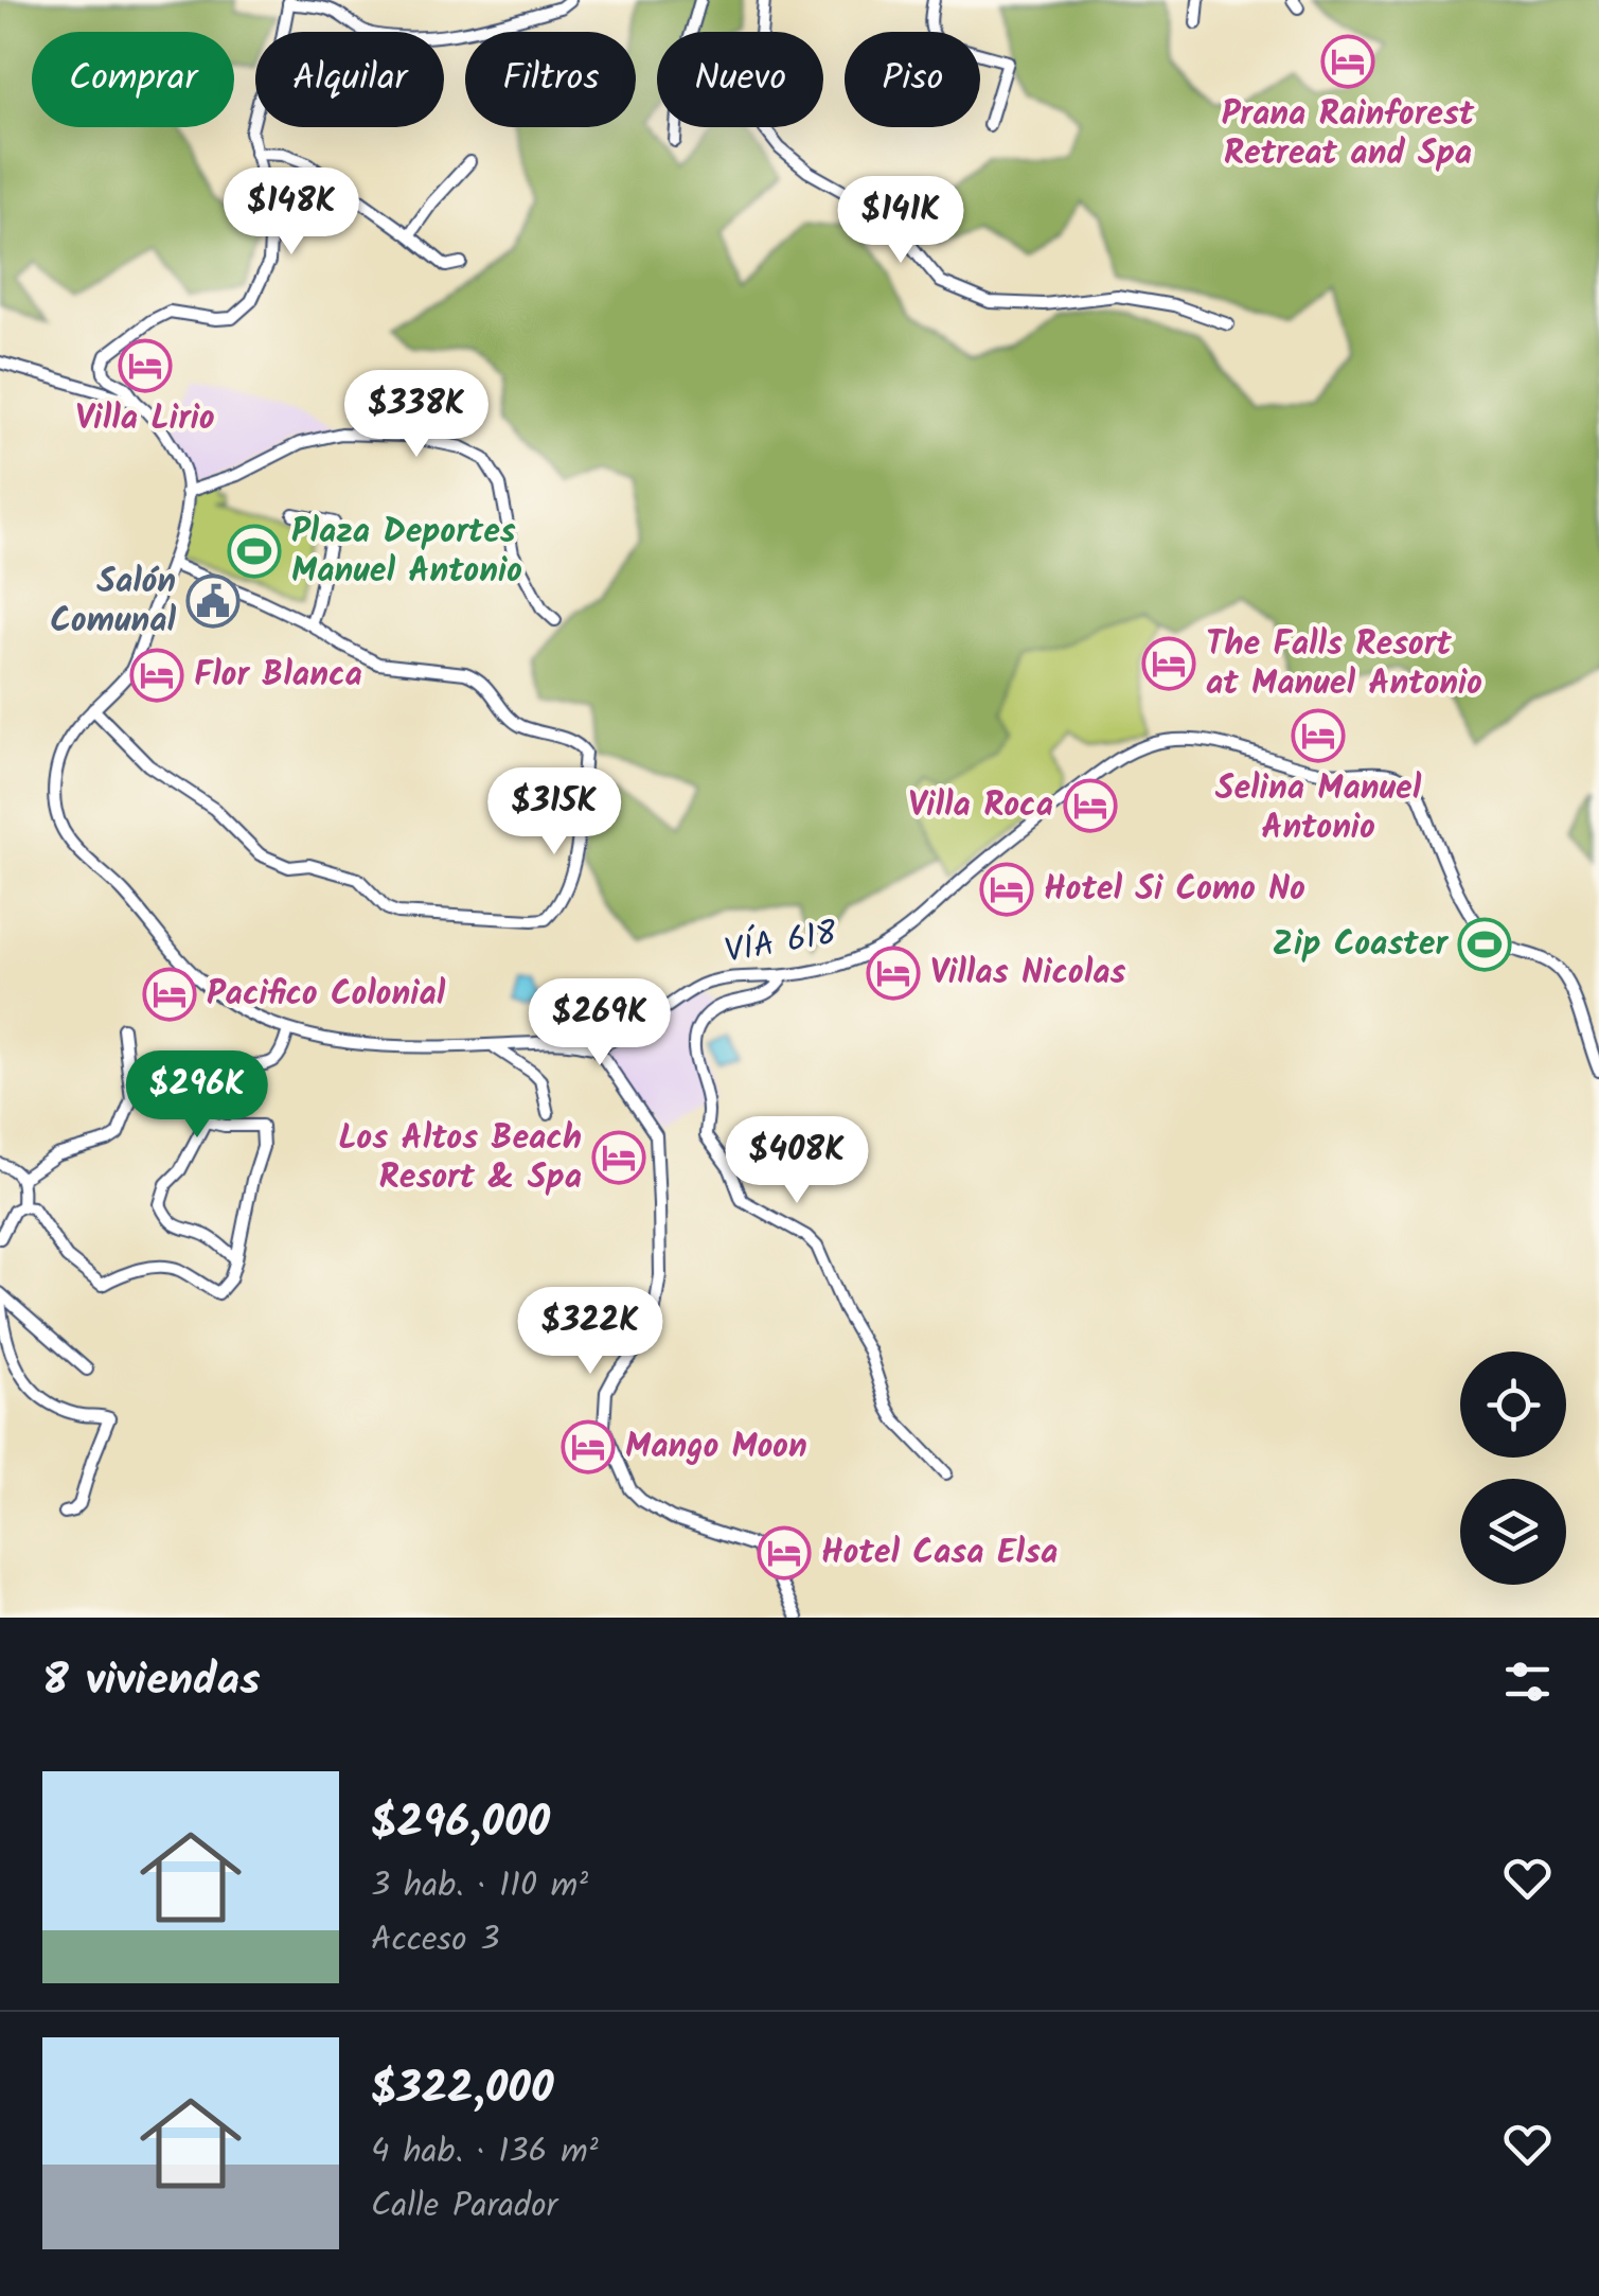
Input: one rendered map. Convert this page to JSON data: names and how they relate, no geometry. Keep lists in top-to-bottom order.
{
  "streets": {
    "street": ["VÍA 618"]
  },
  "places": {
    "hotel": [
      "Prana Rainforest Retreat and Spa",
      "Villa Lirio",
      "The Falls Resort at Manuel Antonio",
      "Flor Blanca",
      "Selina Manuel Antonio",
      "Villa Roca",
      "Hotel Si Como No",
      "Villas Nicolas",
      "Pacifico Colonial",
      "Los Altos Beach Resort & Spa",
      "Mango Moon",
      "Hotel Casa Elsa"
    ],
    "sports": ["Plaza Deportes Manuel Antonio", "Zip Coaster"],
    "public building": ["Salón Comunal"]
  },
  "page": {
    "chip": [
      "Comprar",
      "Alquilar",
      "Filtros",
      "Nuevo",
      "Piso"
    ],
    "price": [
      "$148K",
      "$141K",
      "$338K",
      "$315K",
      "$269K",
      "$296K",
      "$408K",
      "$322K"
    ],
    "heading": "8 viviendas",
    "list": [
      {
        "name": "$296,000",
        "note": "3 hab. · 110 m² · Acceso 3"
      },
      {
        "name": "$322,000",
        "note": "4 hab. · 136 m² · Calle Parador"
      }
    ]
  }
}
